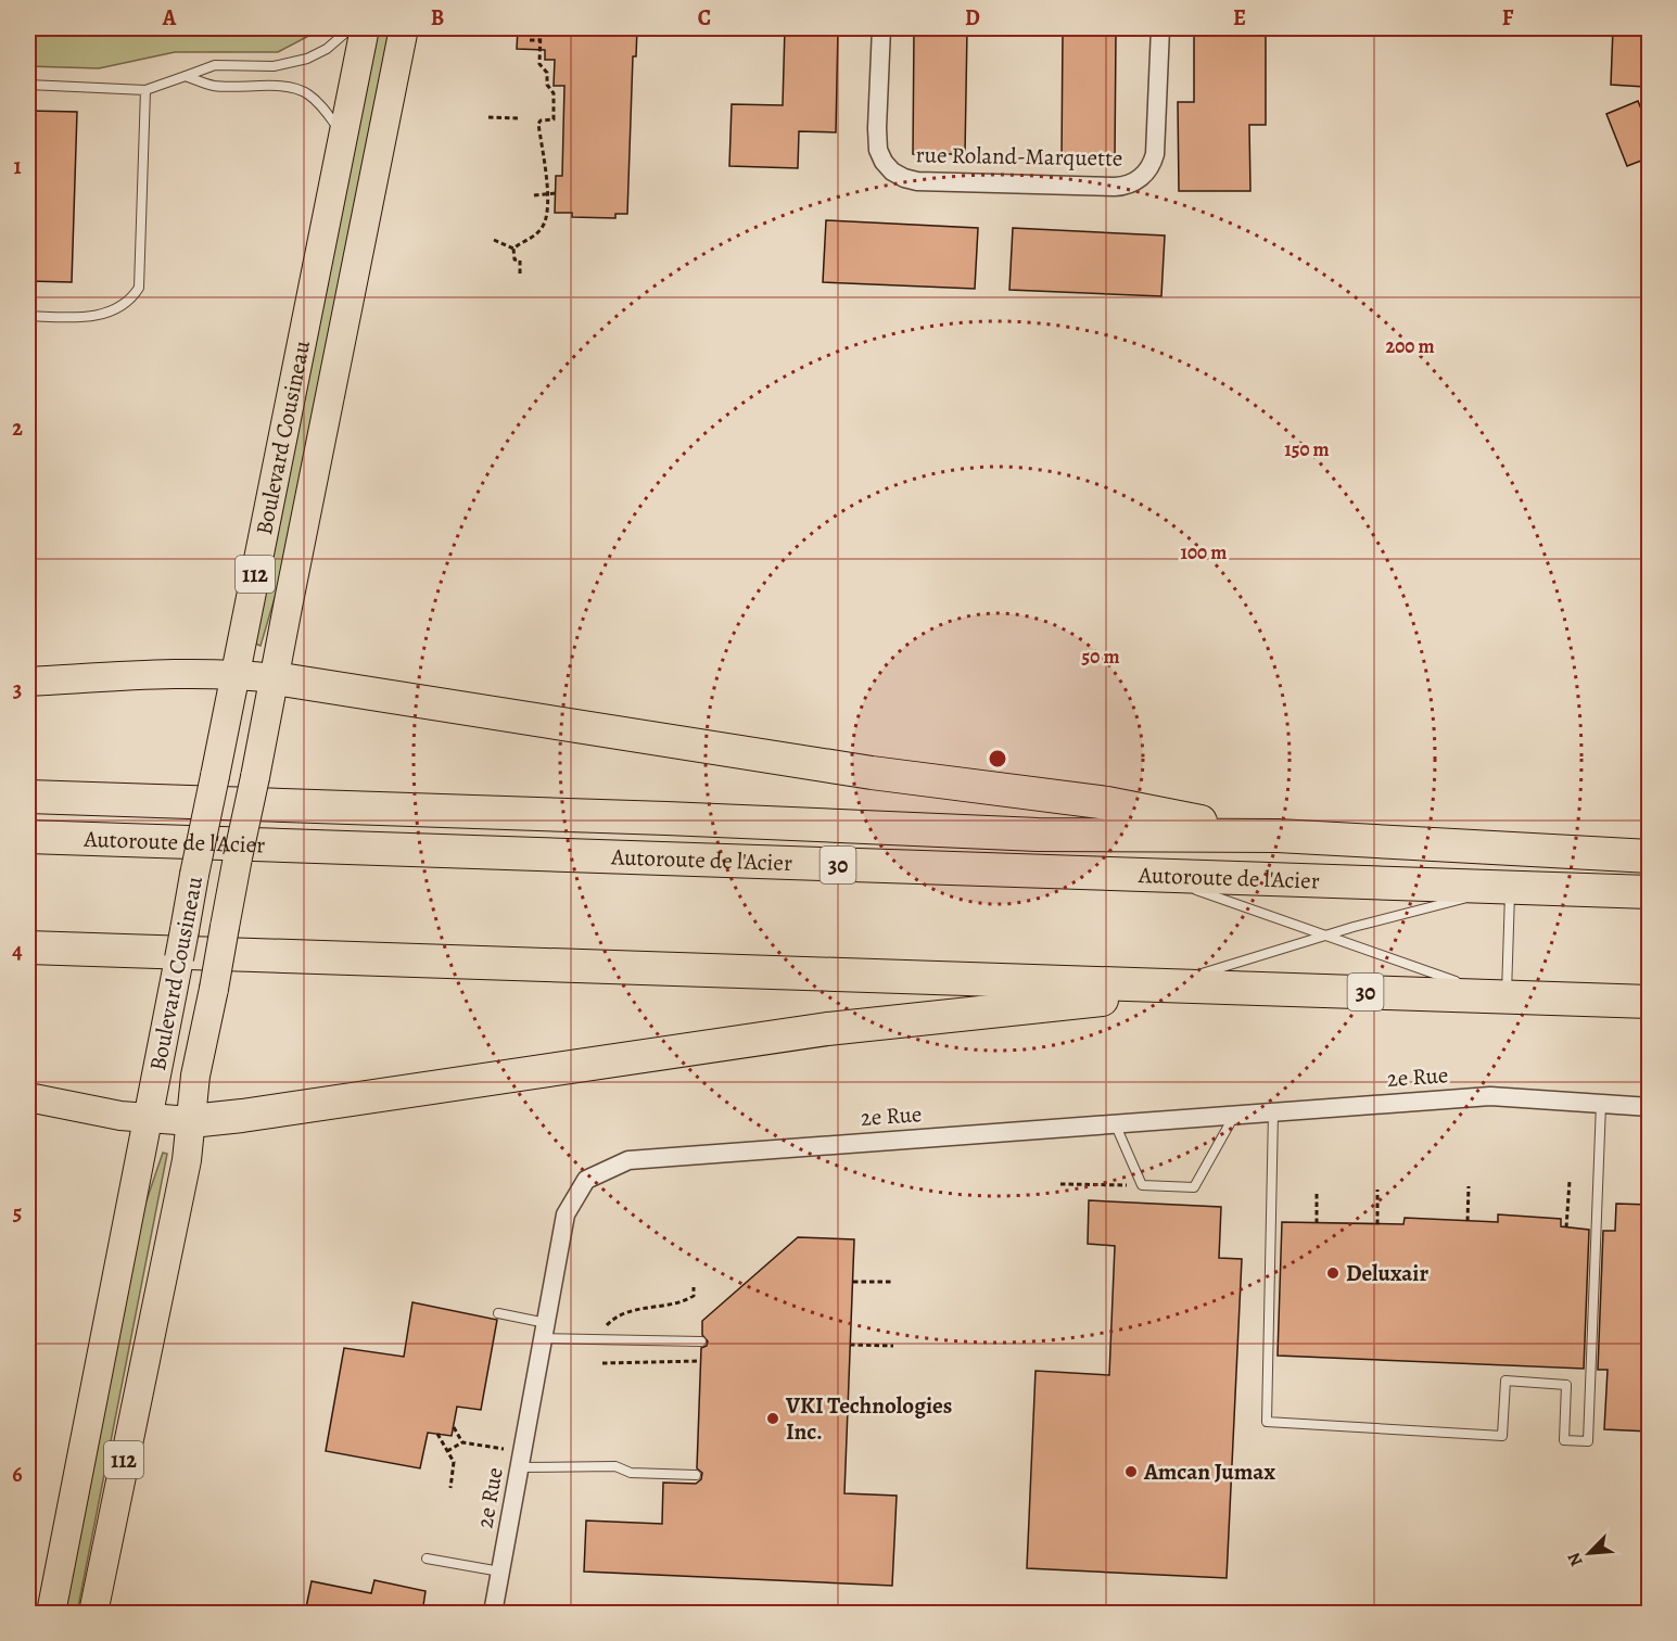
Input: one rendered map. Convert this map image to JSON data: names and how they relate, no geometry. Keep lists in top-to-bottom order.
{
  "streets": {
    "highway": ["Autoroute de l'Acier", "30"],
    "main road": ["Boulevard Cousineau", "112"],
    "street": ["rue Roland-Marquette", "2e Rue"]
  },
  "places": ["Deluxair", "VKI Technologies Inc.", "Amcan Jumax"],
  "north": "bottom left",
  "grid": {
    "columns": [
      "A",
      "B",
      "C",
      "D",
      "E",
      "F"
    ],
    "rows": [
      "1",
      "2",
      "3",
      "4",
      "5",
      "6"
    ]
  },
  "rings": [
    "200 m",
    "150 m",
    "100 m",
    "50 m"
  ]
}
